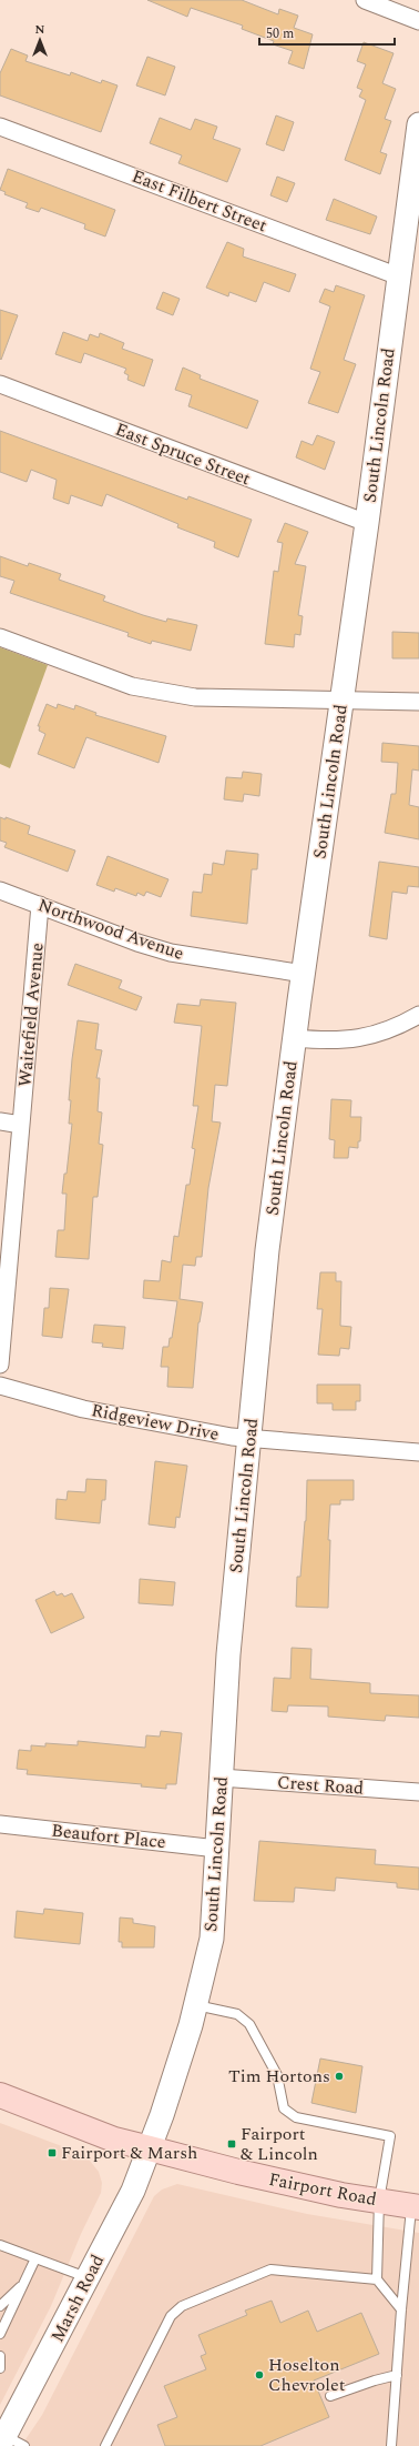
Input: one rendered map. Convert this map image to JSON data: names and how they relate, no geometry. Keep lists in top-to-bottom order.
{
  "streets": {
    "main road": ["Fairport Road"],
    "street": [
      "East Filbert Street",
      "South Lincoln Road",
      "East Spruce Street",
      "Northwood Avenue",
      "Waitefield Avenue",
      "Ridgeview Drive",
      "Crest Road",
      "Beaufort Place",
      "Marsh Road"
    ]
  },
  "crossings": [
    ["East Filbert Street", "South Lincoln Road"],
    ["South Lincoln Road", "East Spruce Street"],
    ["South Lincoln Road", "Northwood Avenue"],
    ["South Lincoln Road", "Ridgeview Drive"],
    ["South Lincoln Road", "Crest Road"],
    ["South Lincoln Road", "Beaufort Place"],
    ["South Lincoln Road", "Fairport Road"],
    ["South Lincoln Road", "Marsh Road"],
    ["Northwood Avenue", "Waitefield Avenue"],
    ["Fairport Road", "Marsh Road"]
  ],
  "places": {
    "other": ["Tim Hortons", "Hoselton Chevrolet"],
    "transit": ["Fairport & Lincoln", "Fairport & Marsh"]
  },
  "scale_bar": "50 m",
  "north": "top"
}
